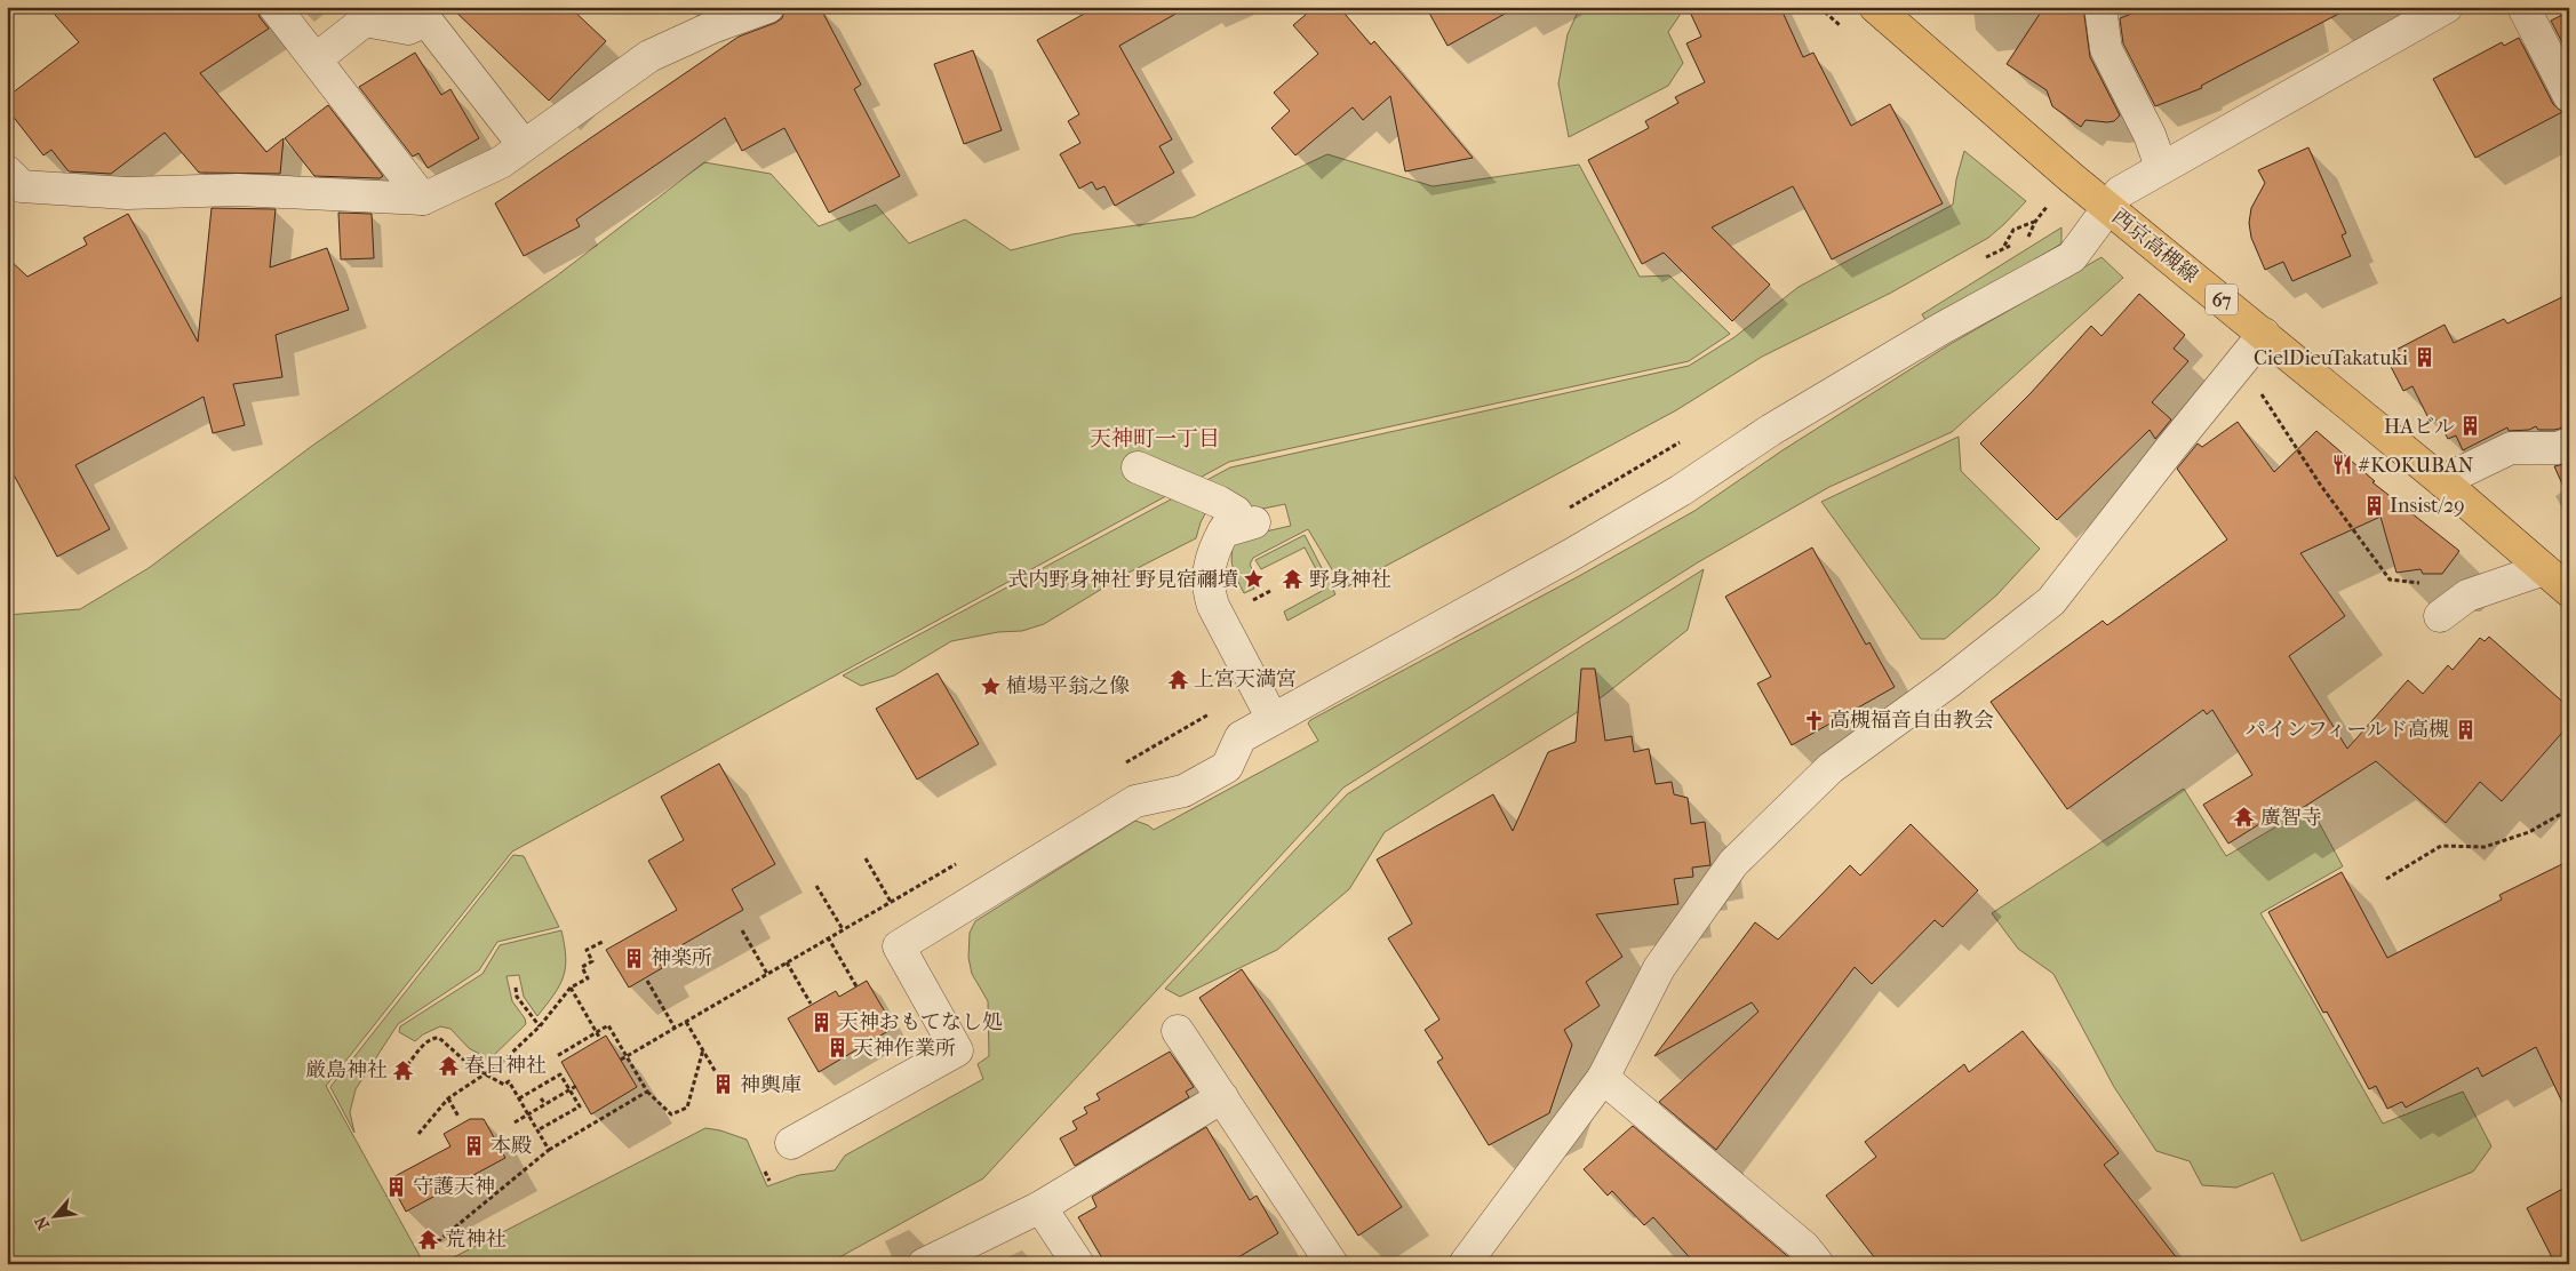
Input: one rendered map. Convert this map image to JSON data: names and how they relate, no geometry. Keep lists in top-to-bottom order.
{
  "streets": {
    "main road": ["西京高槻線", "67"]
  },
  "districts": ["天神町一丁目"],
  "places": {
    "building": [
      "CielDieuTakatuki",
      "HAビル",
      "Insist/29",
      "パインフィールド高槻",
      "神楽所",
      "天神おもてなし処",
      "天神作業所",
      "神輿庫",
      "本殿",
      "守護天神"
    ],
    "restaurant": ["#KOKUBAN"],
    "place": ["式内野身神社 野見宿禰墳", "植場平翁之像"],
    "temple": [
      "野身神社",
      "上宮天満宮",
      "廣智寺",
      "春日神社",
      "厳島神社",
      "荒神社"
    ],
    "church": ["高槻福音自由教会"]
  },
  "north": "bottom left"
}
